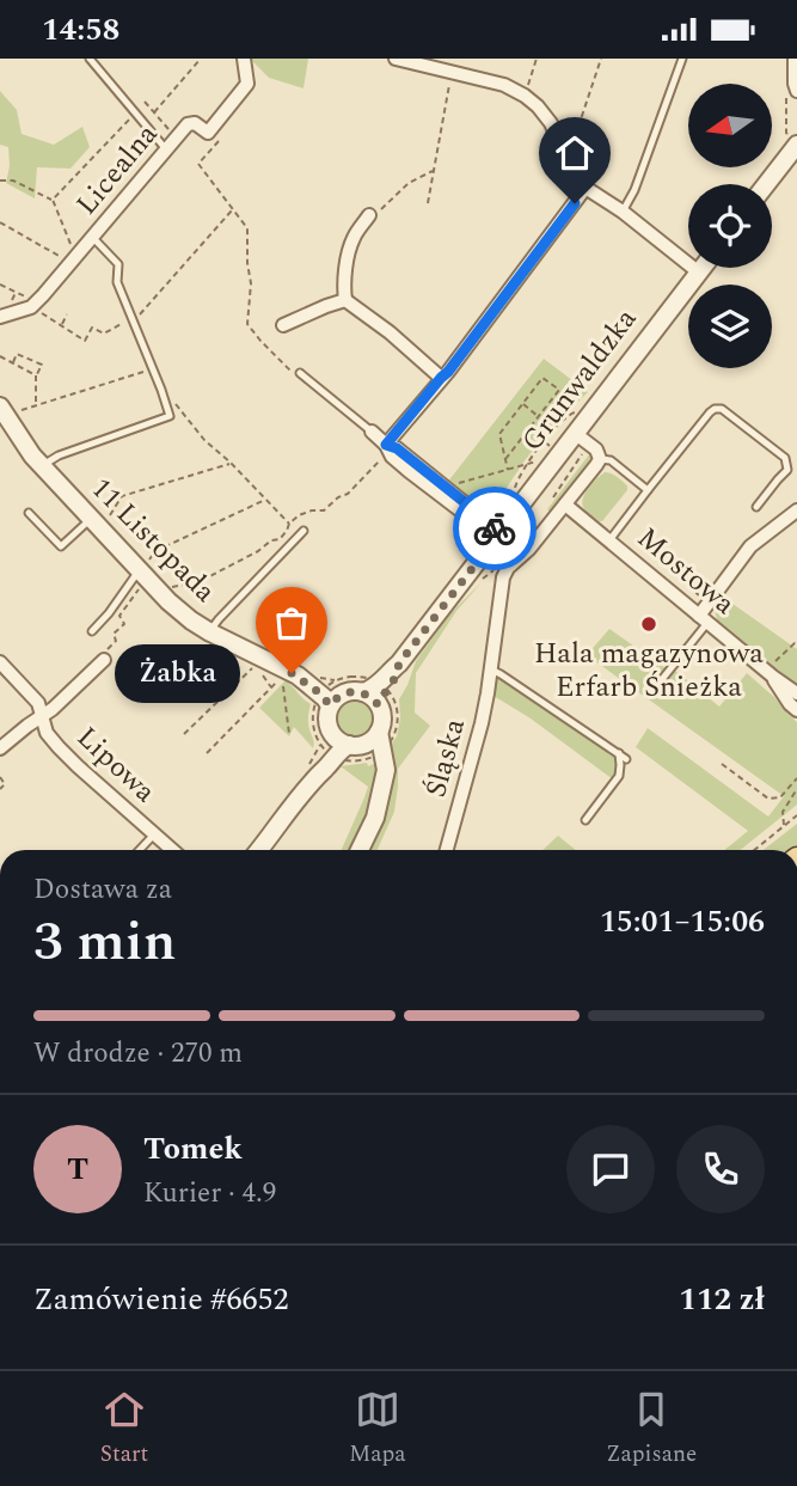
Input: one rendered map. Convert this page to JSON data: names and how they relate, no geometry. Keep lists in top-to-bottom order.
{
  "streets": {
    "street": [
      "Licealna",
      "Grunwaldzka",
      "11 Listopada",
      "Mostowa",
      "Śląska",
      "Lipowa"
    ]
  },
  "crossings": [
    ["Grunwaldzka", "11 Listopada"]
  ],
  "places": ["Hala magazynowa Erfarb Śnieżka", "Żabka"],
  "north": "left",
  "page": {
    "status": "14:58",
    "bubble": "Żabka",
    "heading": ["3 min", "Dostawa za", "15:01–15:06"],
    "panel": [
      "Tomek",
      "Kurier · 4.9",
      "Zamówienie #6652",
      "112 zł"
    ],
    "bar": "W drodze · 270 m",
    "round": "T",
    "tabs": ["Start", "Mapa", "Zapisane"]
  }
}
